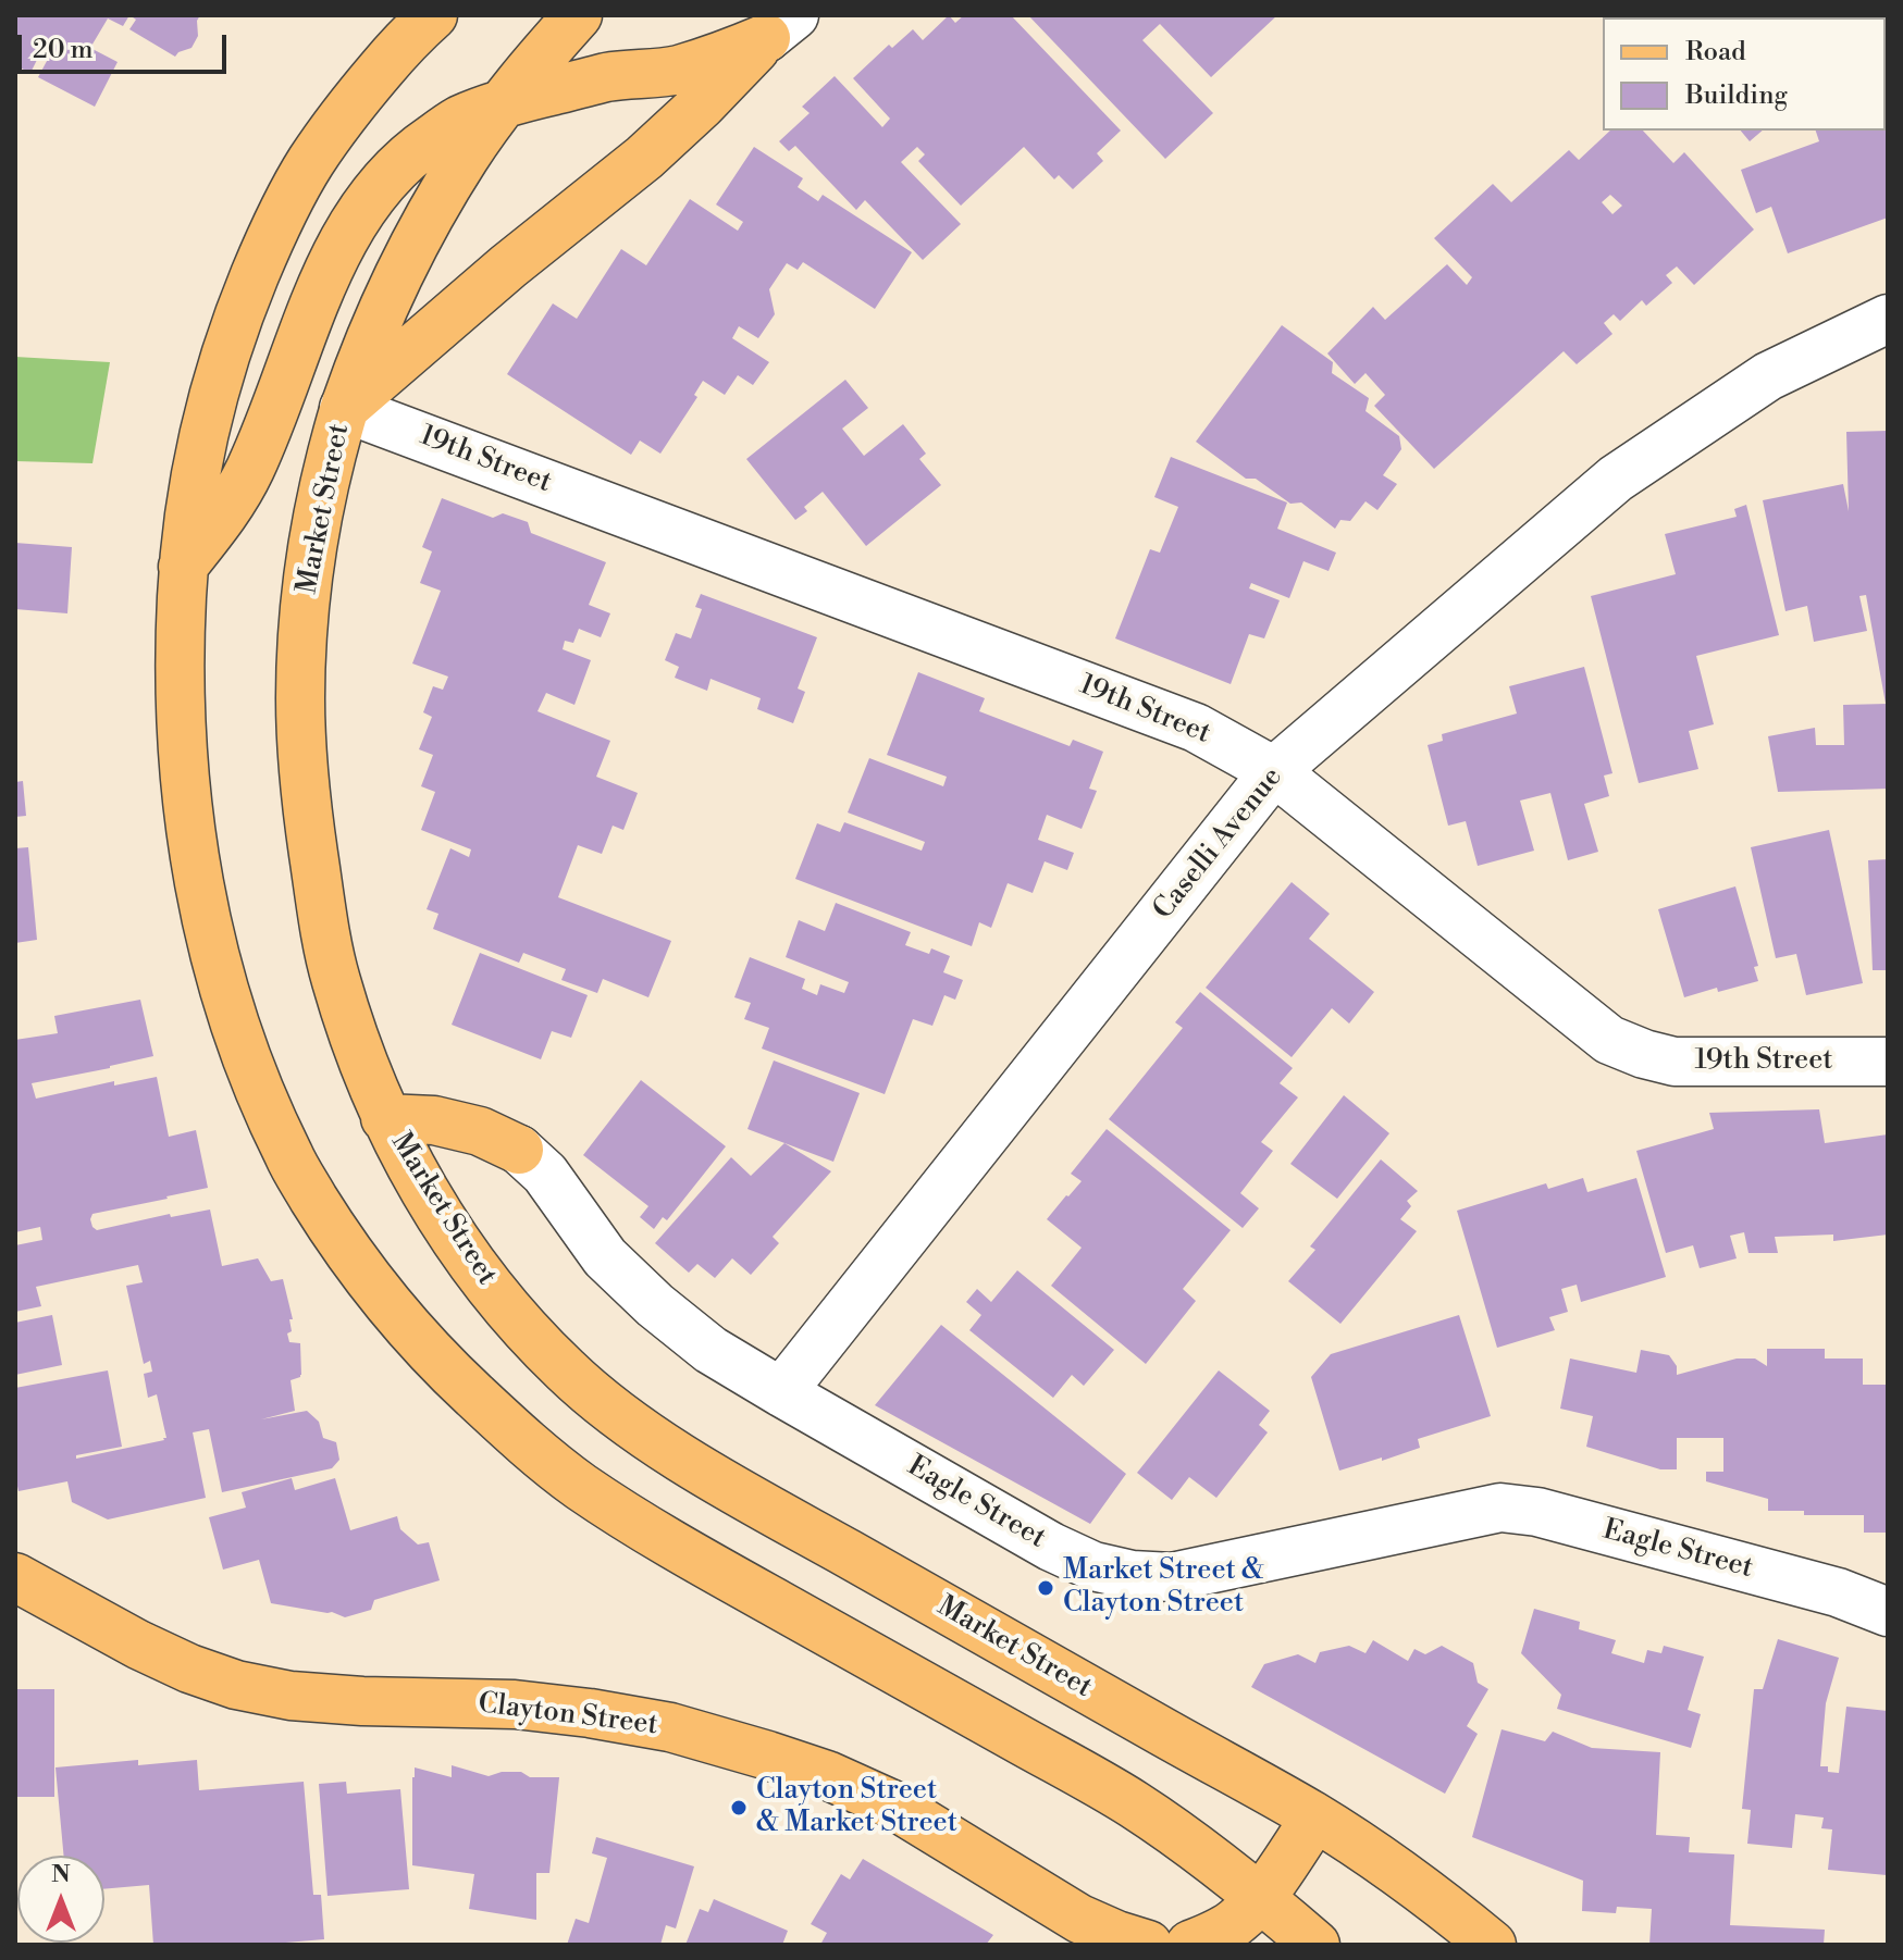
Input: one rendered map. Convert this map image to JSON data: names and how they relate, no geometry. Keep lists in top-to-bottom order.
{
  "streets": {
    "main road": ["Market Street", "Clayton Street"],
    "street": ["19th Street", "Caselli Avenue", "Eagle Street"]
  },
  "crossings": [
    ["19th Street", "Market Street"],
    ["19th Street", "Caselli Avenue"],
    ["Caselli Avenue", "Eagle Street"]
  ],
  "places": ["Market Street & Clayton Street", "Clayton Street & Market Street"],
  "legend": ["Road", "Building"],
  "scale_bar": "20 m",
  "north": "top"
}
